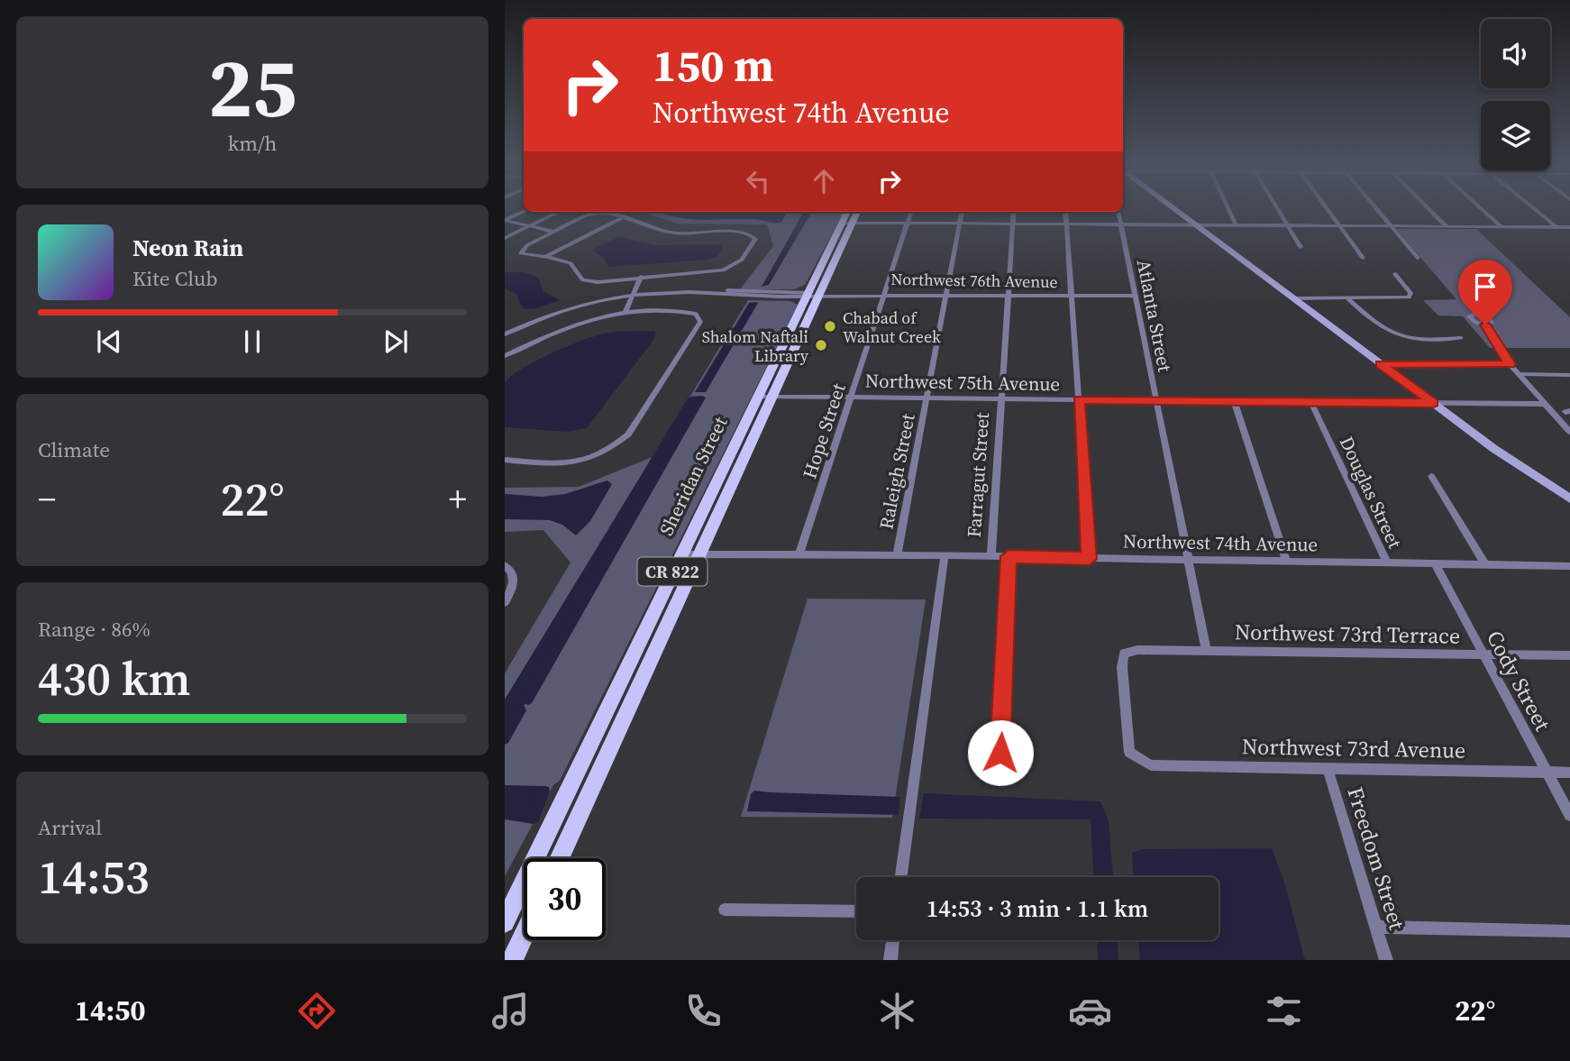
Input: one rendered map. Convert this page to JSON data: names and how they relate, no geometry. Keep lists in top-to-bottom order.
{
  "streets": {
    "main road": ["Sheridan Street", "CR 822"],
    "street": [
      "Northwest 76th Avenue",
      "Atlanta Street",
      "Northwest 75th Avenue",
      "Hope Street",
      "Raleigh Street",
      "Farragut Street",
      "Douglas Street",
      "Northwest 74th Avenue",
      "Northwest 73rd Terrace",
      "Cody Street",
      "Northwest 73rd Avenue",
      "Freedom Street"
    ]
  },
  "crossings": [
    ["Northwest 76th Avenue", "Atlanta Street"],
    ["Northwest 76th Avenue", "Hope Street"],
    ["Northwest 76th Avenue", "Raleigh Street"],
    ["Northwest 76th Avenue", "Farragut Street"],
    ["Northwest 76th Avenue", "Sheridan Street"],
    ["Atlanta Street", "Northwest 75th Avenue"],
    ["Atlanta Street", "Northwest 74th Avenue"],
    ["Atlanta Street", "Northwest 73rd Terrace"],
    ["Northwest 75th Avenue", "Hope Street"],
    ["Northwest 75th Avenue", "Raleigh Street"],
    ["Northwest 75th Avenue", "Farragut Street"],
    ["Northwest 75th Avenue", "Sheridan Street"],
    ["Northwest 75th Avenue", "Douglas Street"],
    ["Hope Street", "Northwest 74th Avenue"],
    ["Raleigh Street", "Northwest 74th Avenue"],
    ["Farragut Street", "Northwest 74th Avenue"],
    ["Sheridan Street", "Northwest 74th Avenue"],
    ["Douglas Street", "Northwest 74th Avenue"],
    ["Northwest 74th Avenue", "Cody Street"],
    ["Northwest 73rd Terrace", "Cody Street"],
    ["Northwest 73rd Terrace", "Northwest 73rd Avenue"],
    ["Cody Street", "Northwest 73rd Avenue"],
    ["Northwest 73rd Avenue", "Freedom Street"]
  ],
  "places": ["Chabad of Walnut Creek", "Shalom Naftali Library"],
  "page": {
    "tile": [
      ["25", "km/h"],
      "Climate",
      ["Range · 86%", "430 km"],
      ["Arrival", "14:53"]
    ],
    "turn": ["150 m", "Northwest 74th Avenue"],
    "song": ["Neon Rain", "Kite Club"],
    "heat": ["−", "22°", "+"],
    "limit": "30",
    "trip": "14:53 · 3 min · 1.1 km",
    "tabs": ["14:50", "22°"]
  }
}
